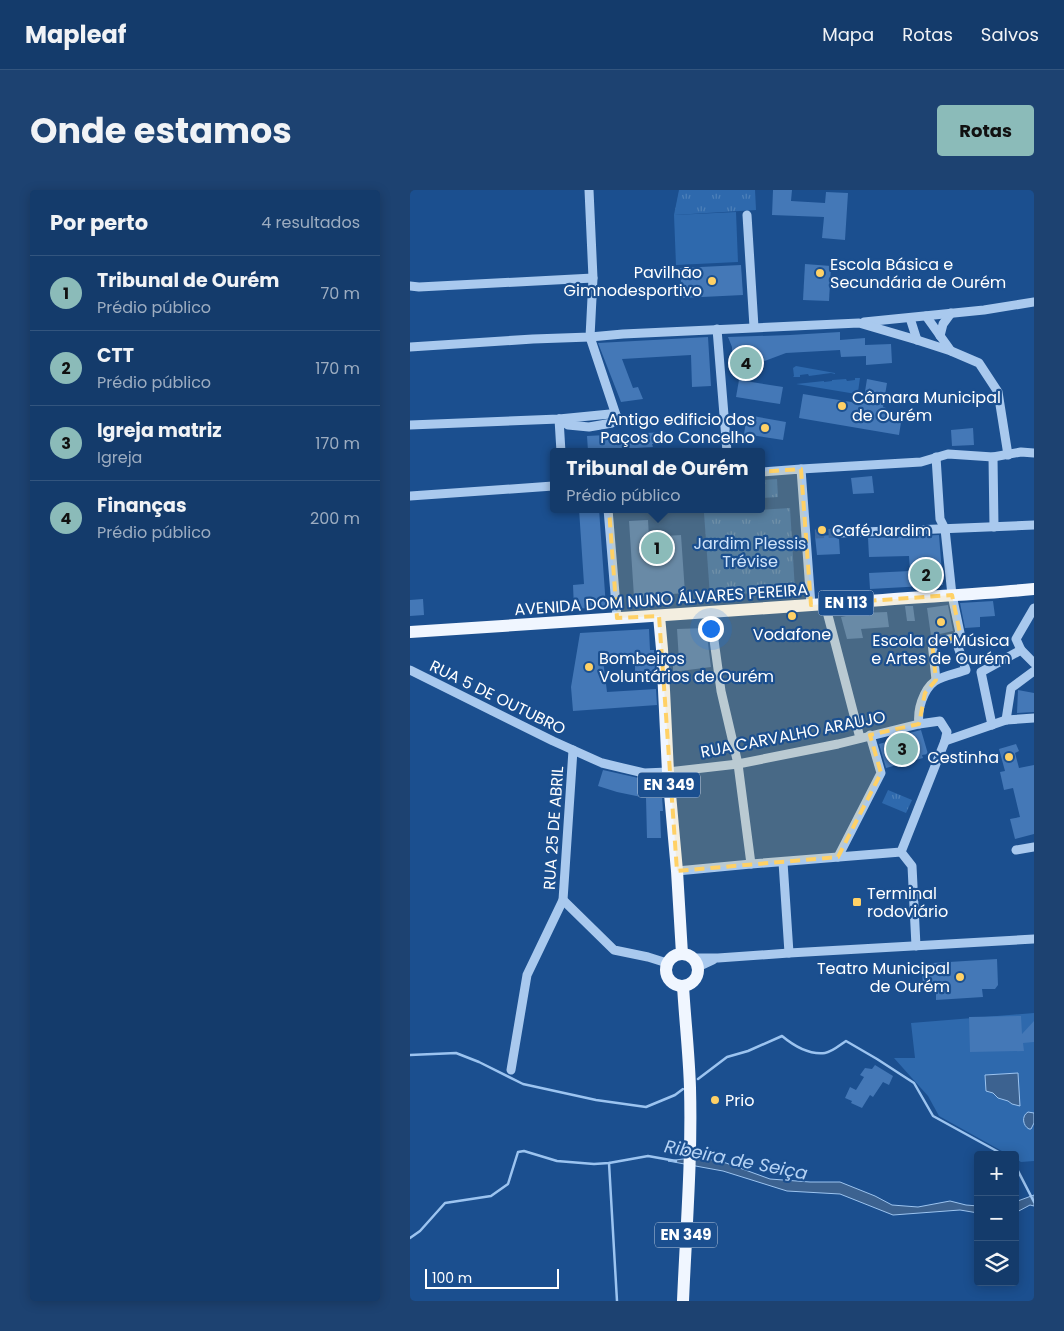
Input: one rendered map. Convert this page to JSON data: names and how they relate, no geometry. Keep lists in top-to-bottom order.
{
  "streets": {
    "main road": ["AVENIDA DOM NUNO ÁLVARES PEREIRA", "EN 113", "EN 349"],
    "street": ["RUA 5 DE OUTUBRO", "RUA CARVALHO ARAUJO", "RUA 25 DE ABRIL"]
  },
  "crossings": [
    ["AVENIDA DOM NUNO ÁLVARES PEREIRA", "EN 349"],
    ["RUA 5 DE OUTUBRO", "RUA CARVALHO ARAUJO"],
    ["RUA 5 DE OUTUBRO", "RUA 25 DE ABRIL"],
    ["RUA CARVALHO ARAUJO", "EN 349"],
    ["RUA CARVALHO ARAUJO", "RUA 25 DE ABRIL"],
    ["EN 349", "RUA 25 DE ABRIL"]
  ],
  "water": ["Ribeira de Seiça"],
  "parks": ["Jardim Plessis Trévise"],
  "places": {
    "other": [
      "Escola Básica e Secundária de Ourém",
      "Pavilhão Gimnodesportivo",
      "Câmara Municipal de Ourém",
      "Antigo edificio dos Paços do Concelho",
      "Café Jardim",
      "Vodafone",
      "Escola de Música e Artes de Ourém",
      "Bombeiros Voluntários de Ourém",
      "Cestinha",
      "Teatro Municipal de Ourém",
      "Prio"
    ],
    "transit": ["Terminal rodoviário"]
  },
  "scale_bar": "100 m",
  "page": {
    "header": "Mapleaf",
    "nav": ["Mapa", "Rotas", "Salvos"],
    "title": "Onde estamos",
    "buttons": "Rotas",
    "heading": ["Por perto", "4 resultados"],
    "list": [
      {
        "mark": "1",
        "name": "Tribunal de Ourém",
        "note": "Prédio público",
        "value": "70 m"
      },
      {
        "mark": "2",
        "name": "CTT",
        "note": "Prédio público",
        "value": "170 m"
      },
      {
        "mark": "3",
        "name": "Igreja matriz",
        "note": "Igreja",
        "value": "170 m"
      },
      {
        "mark": "4",
        "name": "Finanças",
        "note": "Prédio público",
        "value": "200 m"
      }
    ],
    "pins": [
      "4",
      "1",
      "2",
      "3"
    ],
    "popup": ["Tribunal de Ourém", "Prédio público"],
    "map_buttons": ["+", "−"],
    "scale": "100 m"
  }
}
